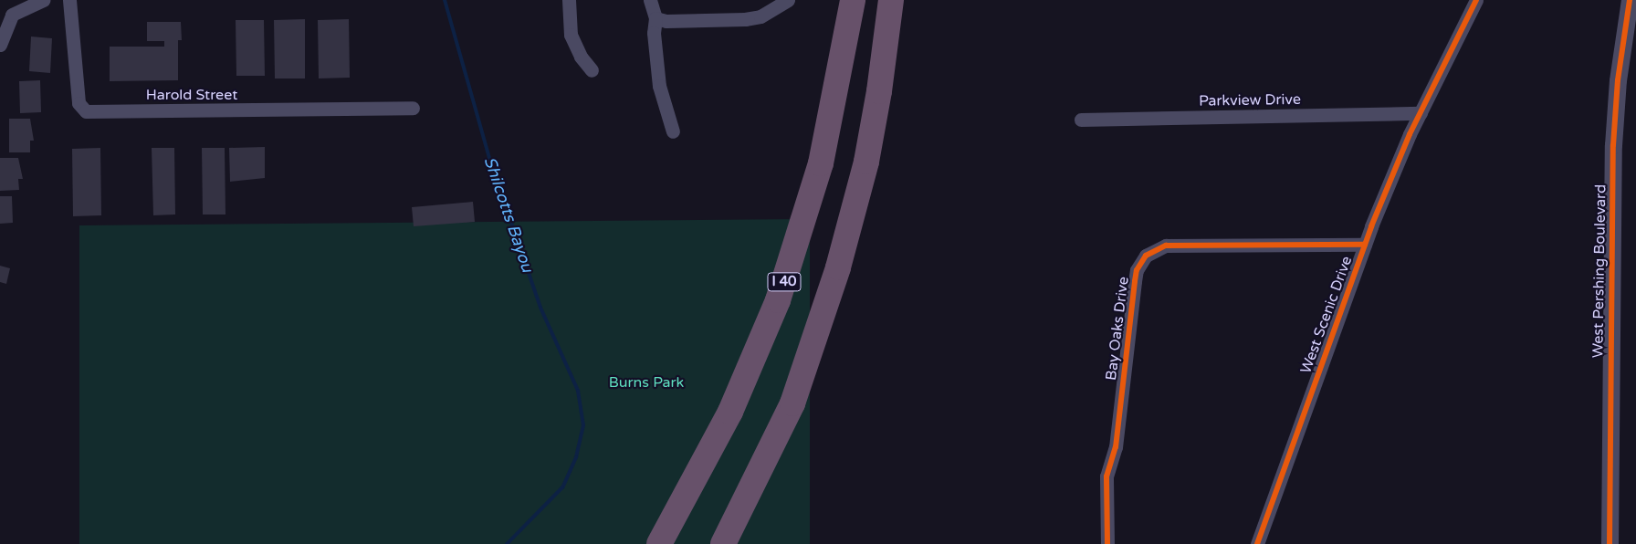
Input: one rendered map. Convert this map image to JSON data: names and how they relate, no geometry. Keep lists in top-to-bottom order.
{
  "streets": {
    "highway": ["I 40"],
    "street": [
      "Harold Street",
      "Parkview Drive",
      "West Pershing Boulevard",
      "West Scenic Drive",
      "Bay Oaks Drive"
    ]
  },
  "crossings": [
    ["Parkview Drive", "West Scenic Drive"],
    ["West Scenic Drive", "Bay Oaks Drive"]
  ],
  "water": ["Shilcotts Bayou"],
  "parks": ["Burns Park"]
}
